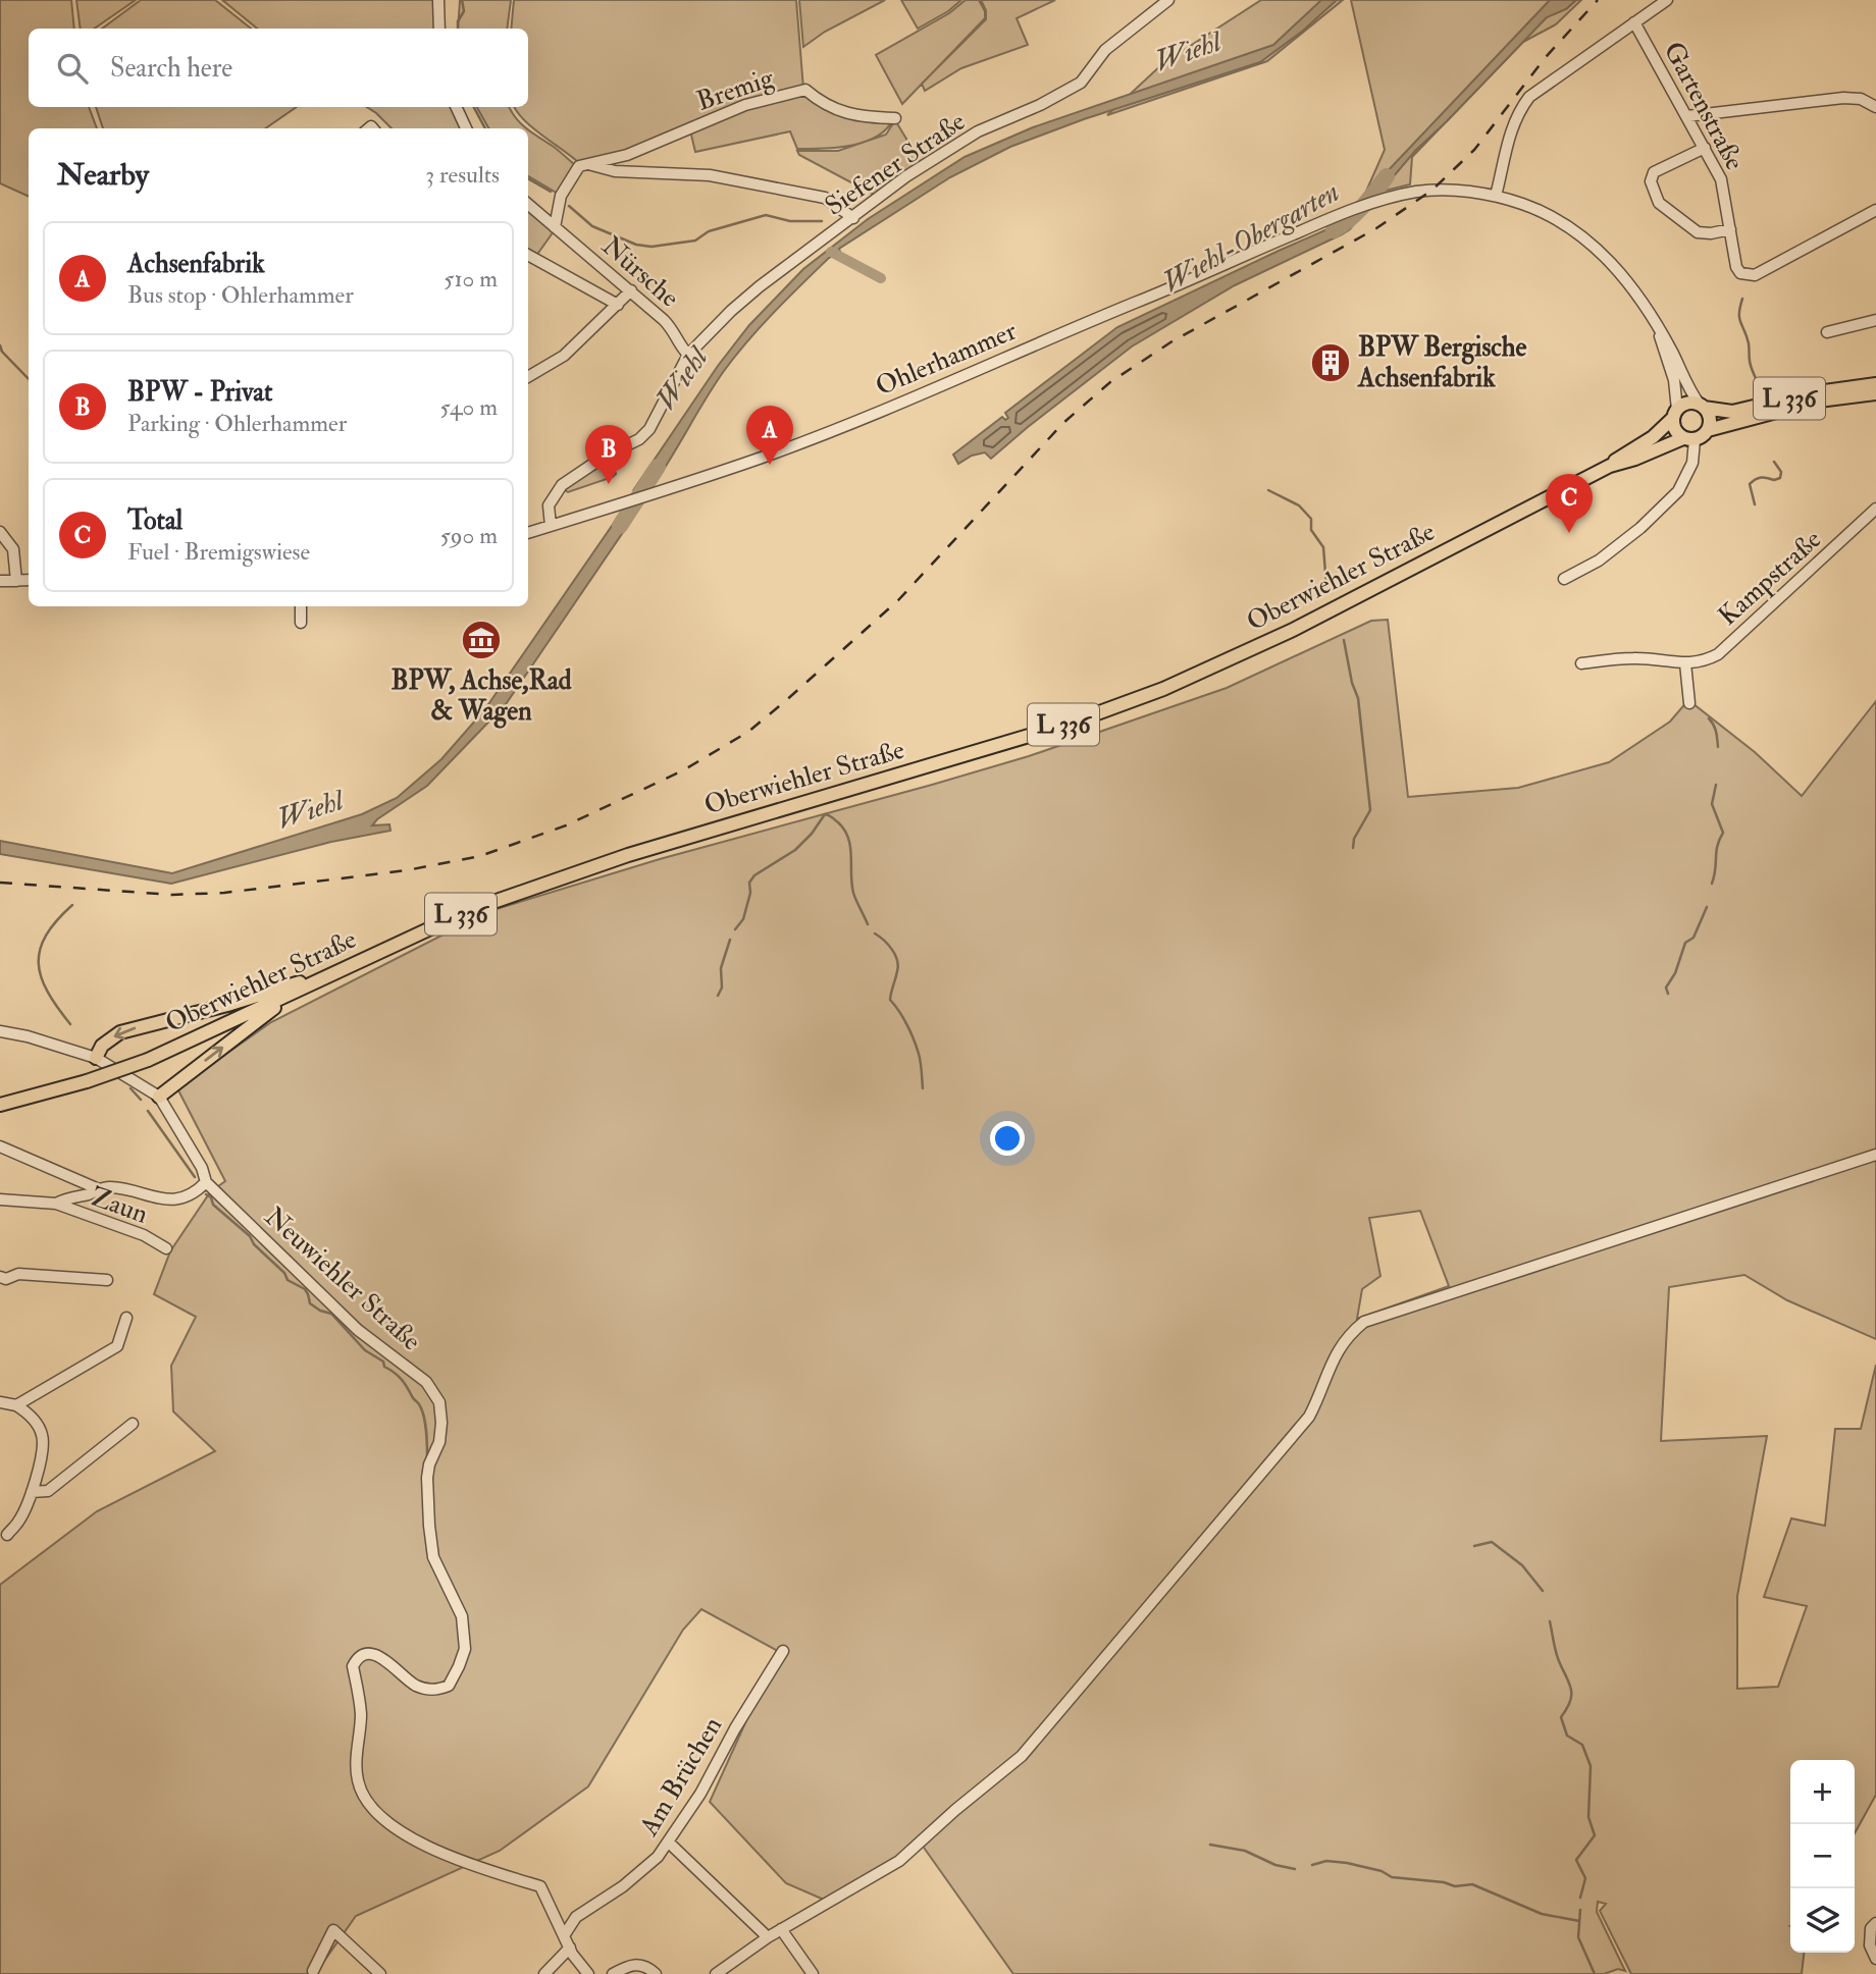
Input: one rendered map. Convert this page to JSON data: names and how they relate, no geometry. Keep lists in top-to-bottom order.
{
  "streets": {
    "main road": ["L 336", "Oberwiehler Straße"],
    "street": [
      "Bremig",
      "Gartenstraße",
      "Siefener Straße",
      "Nürsche",
      "Ohlerhammer",
      "Kampstraße",
      "Zaun",
      "Neuwiehler Straße",
      "Am Brüchen"
    ]
  },
  "crossings": [
    ["Siefener Straße", "Nürsche"],
    ["L 336", "Oberwiehler Straße"],
    ["L 336", "Neuwiehler Straße"],
    ["Zaun", "Neuwiehler Straße"],
    ["Neuwiehler Straße", "Am Brüchen"]
  ],
  "water": ["Wiehl", "Wiehl-Obergarten"],
  "places": {
    "building": ["BPW Bergische Achsenfabrik"],
    "museum": ["BPW, Achse,Rad & Wagen"]
  },
  "page": {
    "search": "Search here",
    "heading": ["Nearby", "3 results"],
    "list": [
      {
        "mark": "A",
        "name": "Achsenfabrik",
        "note": "Bus stop · Ohlerhammer",
        "value": "510 m"
      },
      {
        "mark": "B",
        "name": "BPW - Privat",
        "note": "Parking · Ohlerhammer",
        "value": "540 m"
      },
      {
        "mark": "C",
        "name": "Total",
        "note": "Fuel · Bremigswiese",
        "value": "590 m"
      }
    ],
    "pins": ["A", "B", "C"],
    "map_buttons": ["+", "−"]
  }
}
